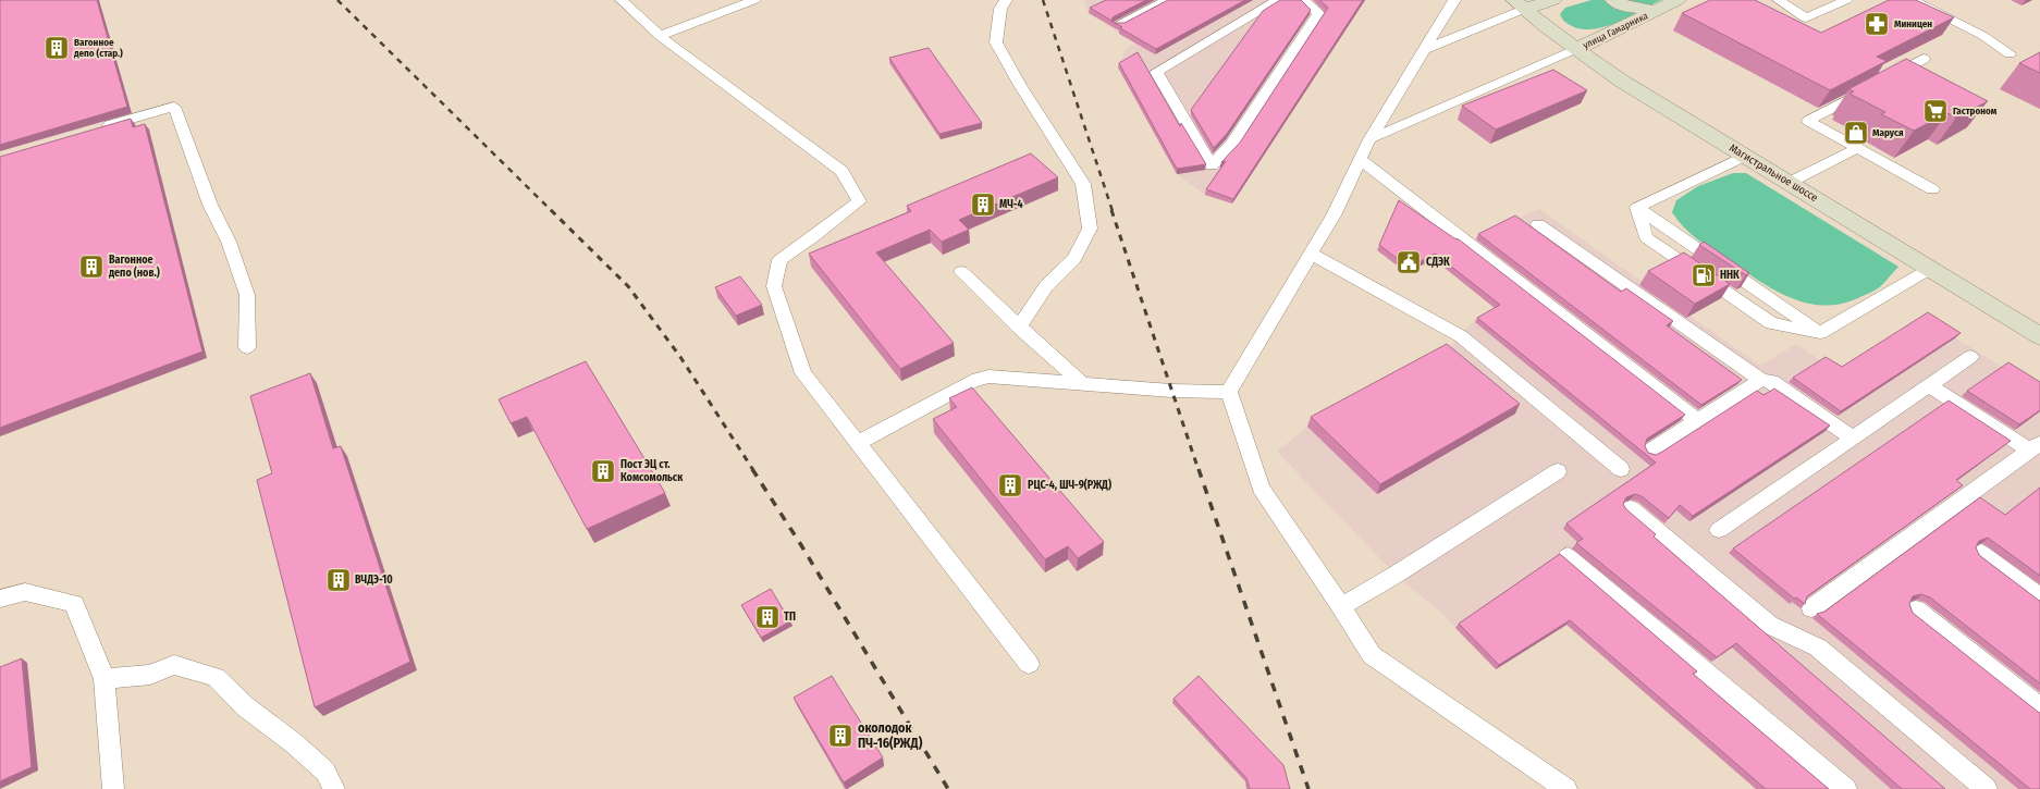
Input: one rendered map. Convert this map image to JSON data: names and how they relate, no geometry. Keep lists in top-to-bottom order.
{
  "streets": {
    "main road": ["улица Гамарника", "Магистральное шоссе"]
  },
  "crossings": [
    ["улица Гамарника", "Магистральное шоссе"]
  ],
  "places": {
    "pharmacy": ["Миницен"],
    "building": [
      "Вагонное депо (стар.)",
      "МЧ-4",
      "Вагонное депо (нов.)",
      "Пост ЭЦ ст. Комсомольск",
      "РЦС-4, ШЧ-9(РЖД)",
      "ВЧДЭ-10",
      "ТП",
      "околодок ПЧ-16(РЖД)"
    ],
    "supermarket": ["Гастроном"],
    "shop": ["Маруся"],
    "public building": ["СДЭК"],
    "fuel station": ["ННК"]
  }
}
